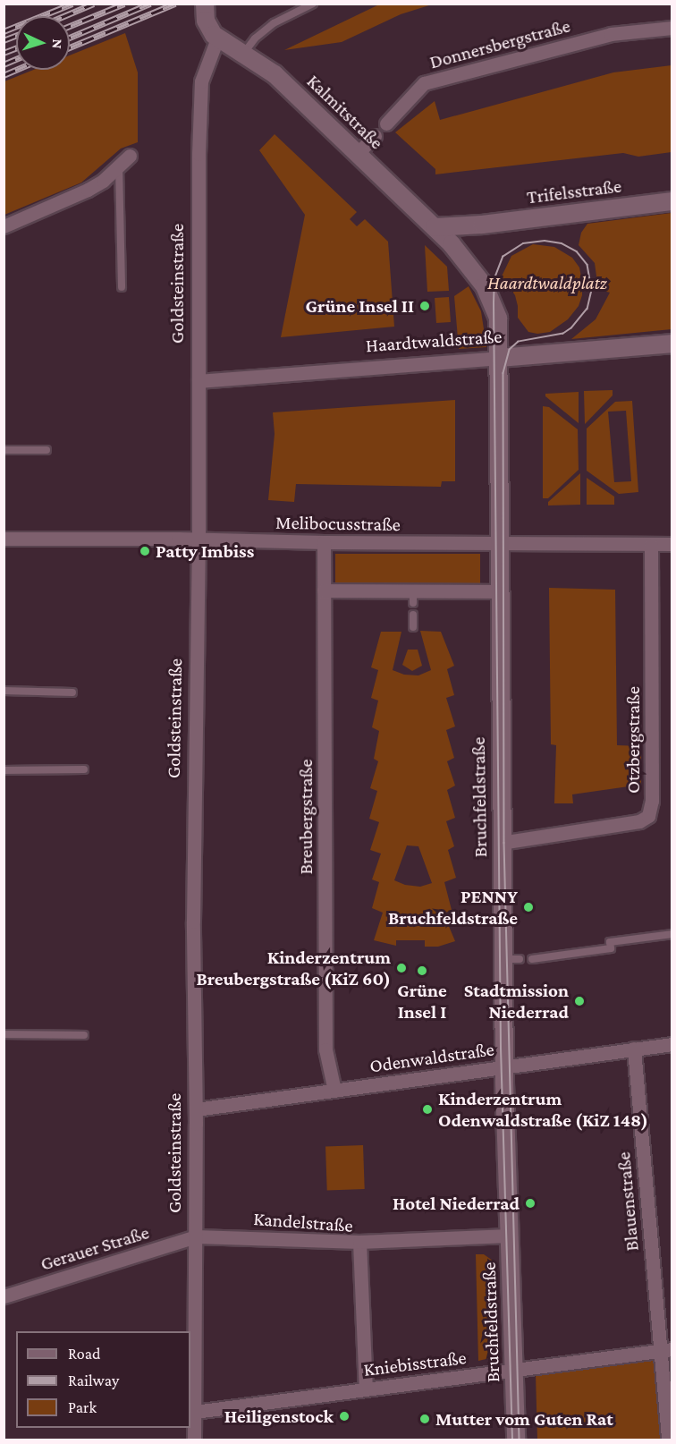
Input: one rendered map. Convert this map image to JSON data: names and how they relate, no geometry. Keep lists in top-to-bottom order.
{
  "streets": {
    "street": [
      "Donnersbergstraße",
      "Kalmitstraße",
      "Trifelsstraße",
      "Goldsteinstraße",
      "Haardtwaldstraße",
      "Melibocusstraße",
      "Otzbergstraße",
      "Bruchfeldstraße",
      "Breubergstraße",
      "Odenwaldstraße",
      "Blauenstraße",
      "Kandelstraße",
      "Gerauer Straße",
      "Kniebisstraße"
    ]
  },
  "crossings": [
    ["Kalmitstraße", "Trifelsstraße"],
    ["Kalmitstraße", "Goldsteinstraße"],
    ["Goldsteinstraße", "Haardtwaldstraße"],
    ["Goldsteinstraße", "Melibocusstraße"],
    ["Goldsteinstraße", "Odenwaldstraße"],
    ["Goldsteinstraße", "Kandelstraße"],
    ["Goldsteinstraße", "Gerauer Straße"],
    ["Goldsteinstraße", "Kniebisstraße"],
    ["Haardtwaldstraße", "Bruchfeldstraße"],
    ["Melibocusstraße", "Otzbergstraße"],
    ["Melibocusstraße", "Bruchfeldstraße"],
    ["Melibocusstraße", "Breubergstraße"],
    ["Otzbergstraße", "Bruchfeldstraße"],
    ["Bruchfeldstraße", "Odenwaldstraße"],
    ["Bruchfeldstraße", "Kandelstraße"],
    ["Bruchfeldstraße", "Kniebisstraße"],
    ["Breubergstraße", "Odenwaldstraße"],
    ["Odenwaldstraße", "Blauenstraße"],
    ["Blauenstraße", "Kniebisstraße"],
    ["Kandelstraße", "Gerauer Straße"],
    ["Kandelstraße", "Kniebisstraße"]
  ],
  "parks": ["Haardtwaldplatz"],
  "places": [
    "Grüne Insel II",
    "Patty Imbiss",
    "PENNY Bruchfeldstraße",
    "Kinderzentrum Breubergstraße (KiZ 60)",
    "Grüne Insel I",
    "Stadtmission Niederrad",
    "Kinderzentrum Odenwaldstraße (KiZ 148)",
    "Hotel Niederrad",
    "Heiligenstock",
    "Mutter vom Guten Rat"
  ],
  "legend": ["Road", "Railway", "Park"],
  "north": "right"
}
